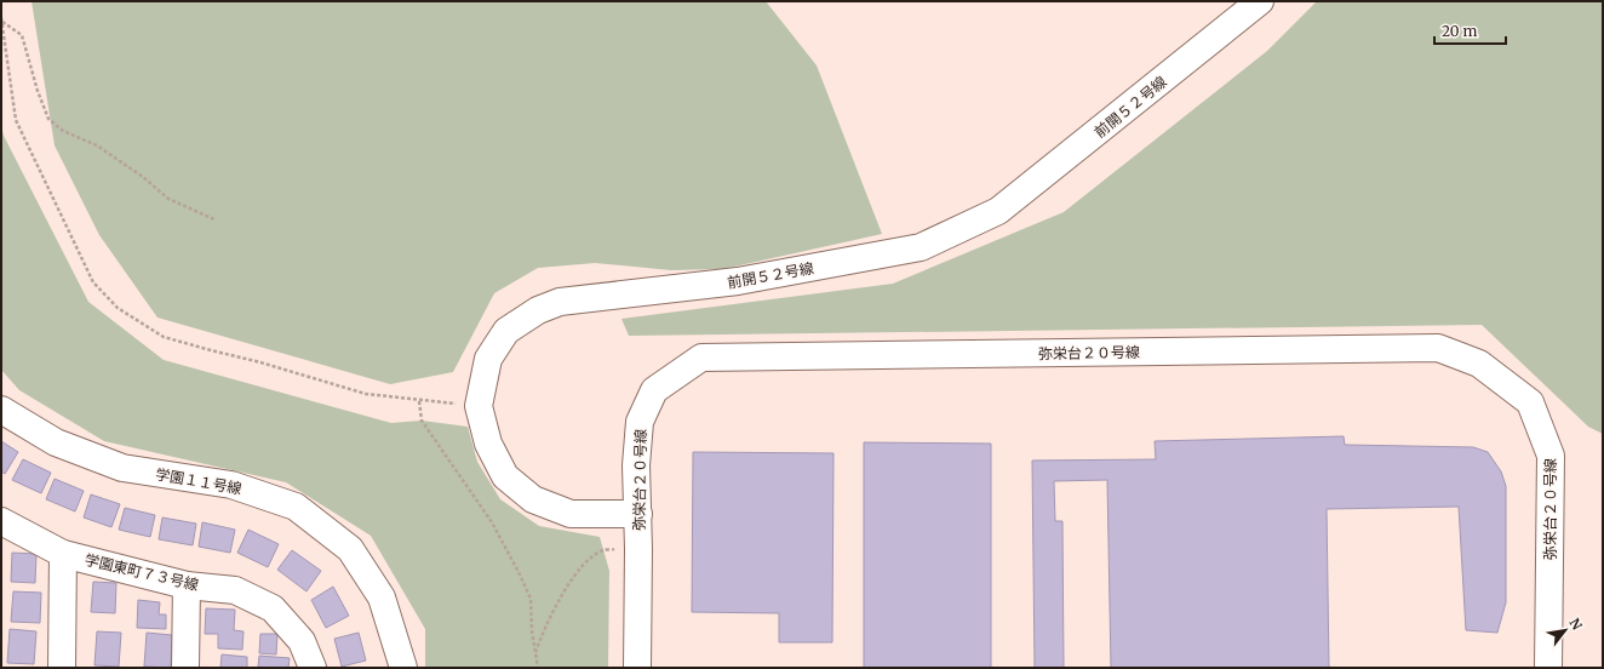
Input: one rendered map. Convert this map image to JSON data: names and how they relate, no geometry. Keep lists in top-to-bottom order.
{
  "streets": {
    "street": [
      "前開５２号線",
      "弥栄台２０号線",
      "学園１１号線",
      "学園東町７３号線"
    ]
  },
  "crossings": [
    ["前開５２号線", "弥栄台２０号線"]
  ],
  "scale_bar": "20 m",
  "north": "top right"
}
